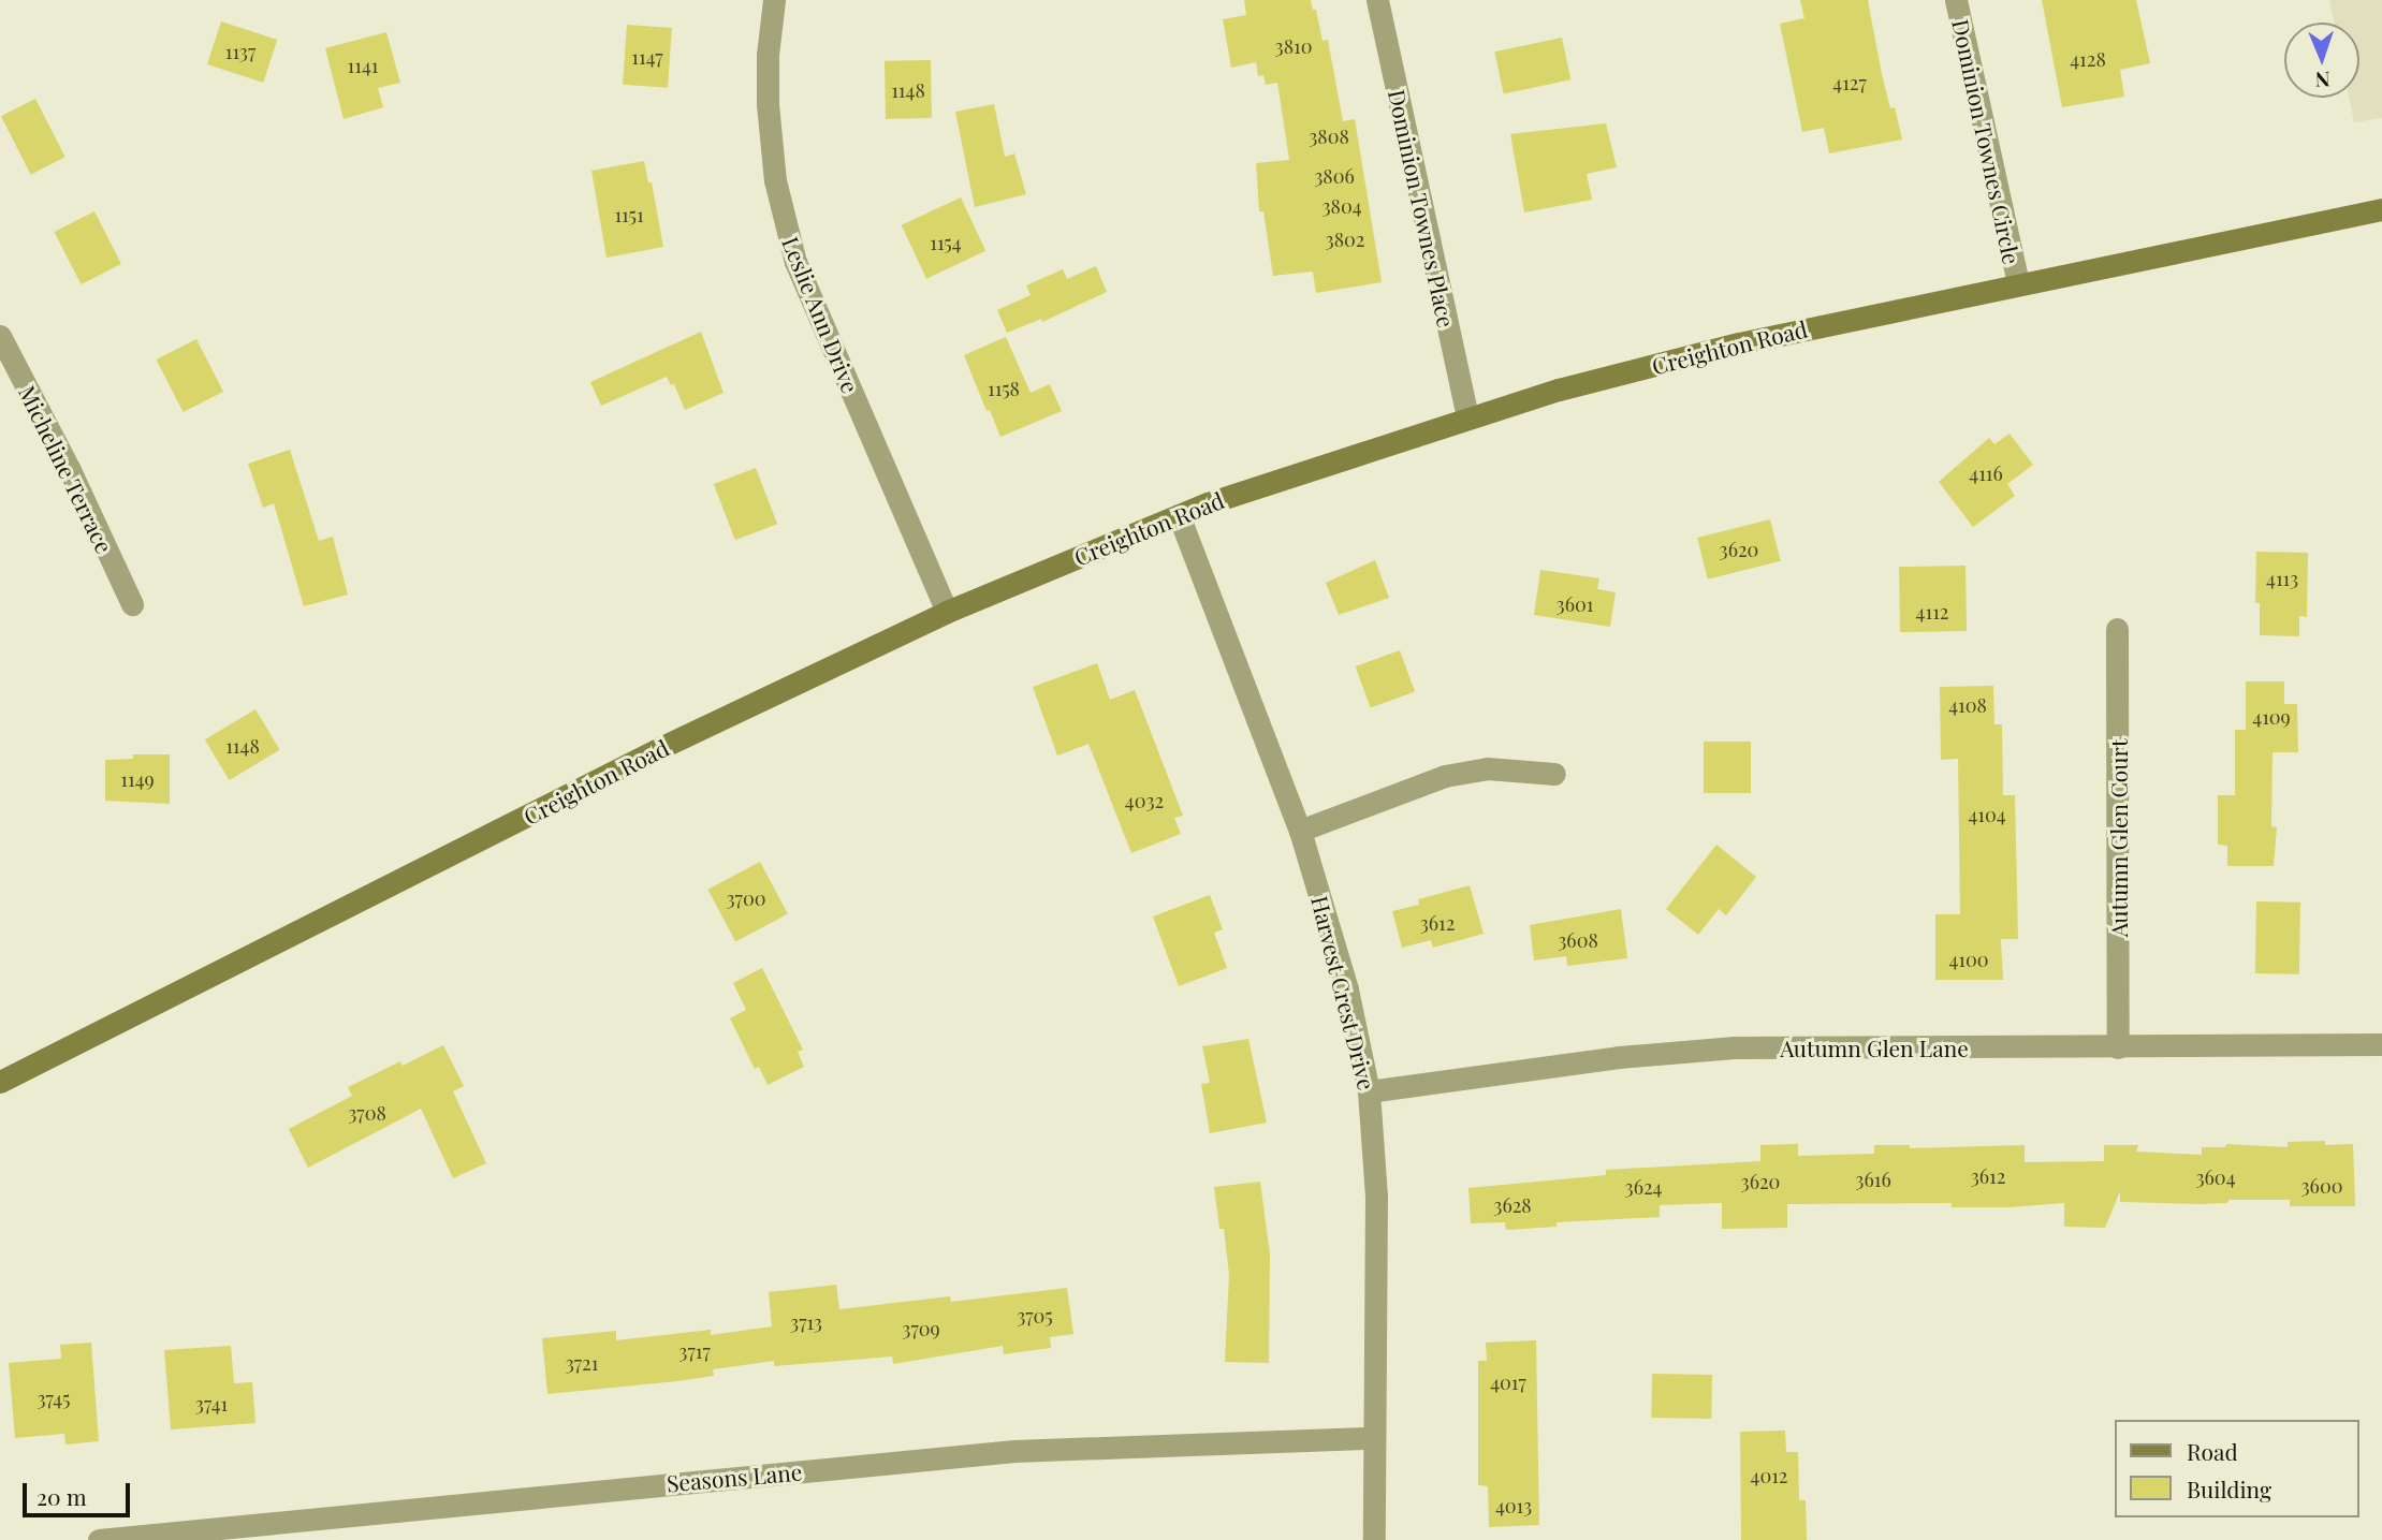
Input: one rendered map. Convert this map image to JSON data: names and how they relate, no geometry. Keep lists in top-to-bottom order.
{
  "streets": {
    "main road": ["Creighton Road"],
    "street": [
      "Dominion Townes Circle",
      "Dominion Townes Place",
      "Leslie Ann Drive",
      "Micheline Terrace",
      "Autumn Glen Court",
      "Harvest Crest Drive",
      "Autumn Glen Lane",
      "Seasons Lane"
    ]
  },
  "crossings": [
    ["Dominion Townes Circle", "Creighton Road"],
    ["Dominion Townes Place", "Creighton Road"],
    ["Leslie Ann Drive", "Creighton Road"],
    ["Creighton Road", "Harvest Crest Drive"],
    ["Autumn Glen Court", "Autumn Glen Lane"],
    ["Harvest Crest Drive", "Autumn Glen Lane"],
    ["Harvest Crest Drive", "Seasons Lane"]
  ],
  "house_numbers": [
    "3810",
    "1137",
    "1147",
    "4128",
    "1141",
    "4127",
    "1148",
    "3808",
    "3806",
    "3804",
    "1151",
    "3802",
    "1154",
    "1158",
    "4116",
    "3620",
    "4113",
    "3601",
    "4112",
    "4108",
    "4109",
    "1148",
    "1149",
    "4032",
    "4104",
    "3700",
    "3612",
    "3608",
    "4100",
    "3708",
    "3612",
    "3604",
    "3616",
    "3620",
    "3600",
    "3624",
    "3628",
    "3705",
    "3713",
    "3709",
    "3717",
    "3721",
    "4017",
    "3745",
    "3741",
    "4012",
    "4013"
  ],
  "legend": ["Road", "Building"],
  "scale_bar": "20 m",
  "north": "bottom"
}
